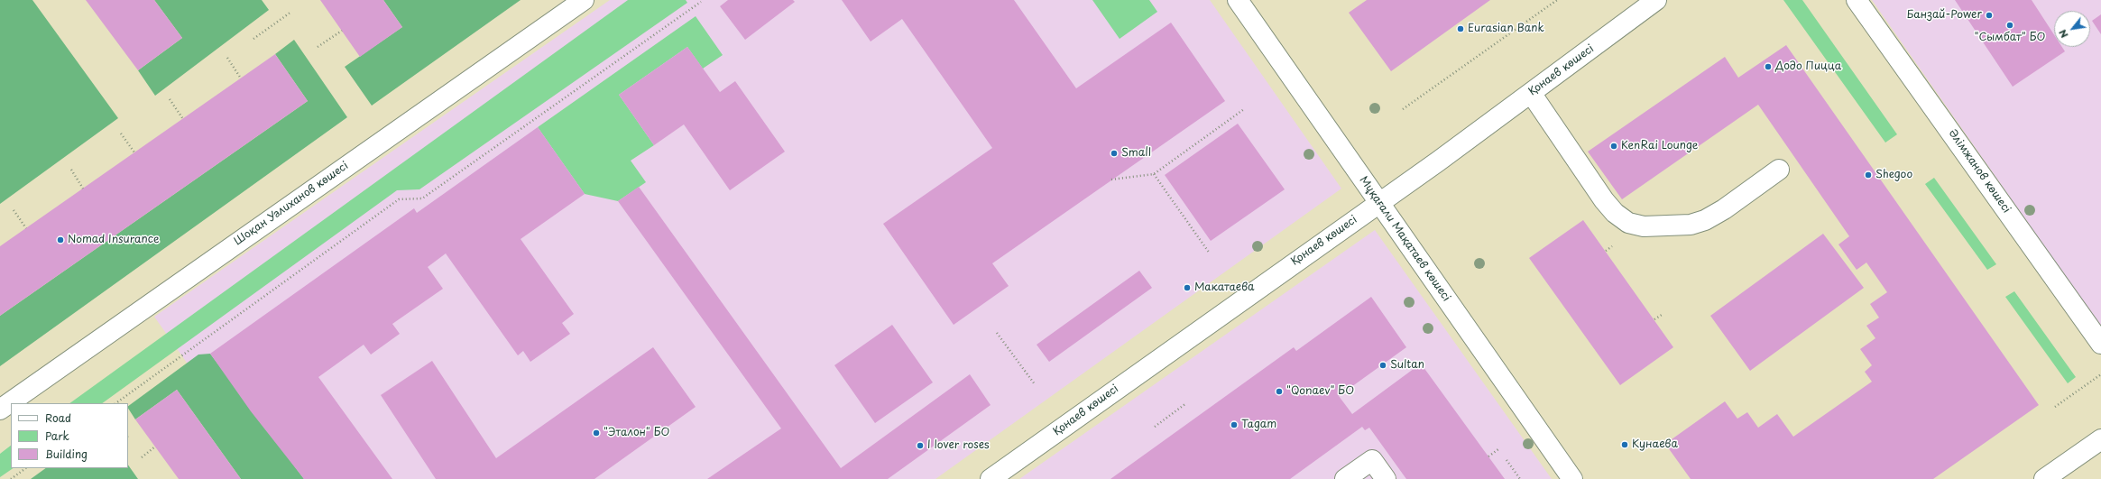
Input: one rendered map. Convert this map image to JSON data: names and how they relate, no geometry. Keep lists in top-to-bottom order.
{
  "streets": {
    "street": [
      "Қонаев көшесі",
      "Әлімжанов көшесі",
      "Шоқан Уәлиханов көшесі",
      "Мұқағали Мақатаев көшесі"
    ]
  },
  "crossings": [
    ["Қонаев көшесі", "Мұқағали Мақатаев көшесі"]
  ],
  "places": [
    "Банзай-Power",
    "\"Сымбат\" БО",
    "Eurasian Bank",
    "Додо Пицца",
    "KenRai Lounge",
    "Small",
    "Shegoo",
    "Nomad Insurance",
    "Макатаева",
    "Sultan",
    "\"Qonaev\" БО",
    "Tagam",
    "\"Эталон\" БО",
    "Кунаева",
    "I lover roses"
  ],
  "legend": ["Road", "Park", "Building"],
  "north": "bottom left"
}
